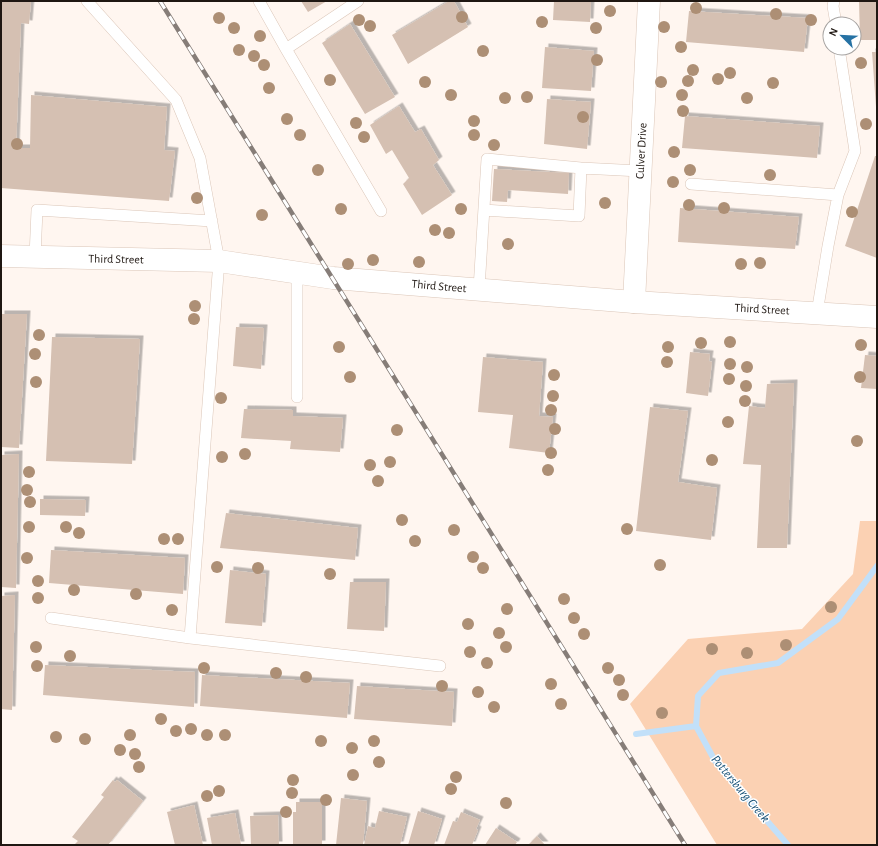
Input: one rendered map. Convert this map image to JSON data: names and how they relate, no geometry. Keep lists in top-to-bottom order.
{
  "streets": {
    "street": ["Culver Drive", "Third Street"]
  },
  "crossings": [
    ["Culver Drive", "Third Street"]
  ],
  "water": ["Pottersburg Creek"],
  "north": "top left"
}
